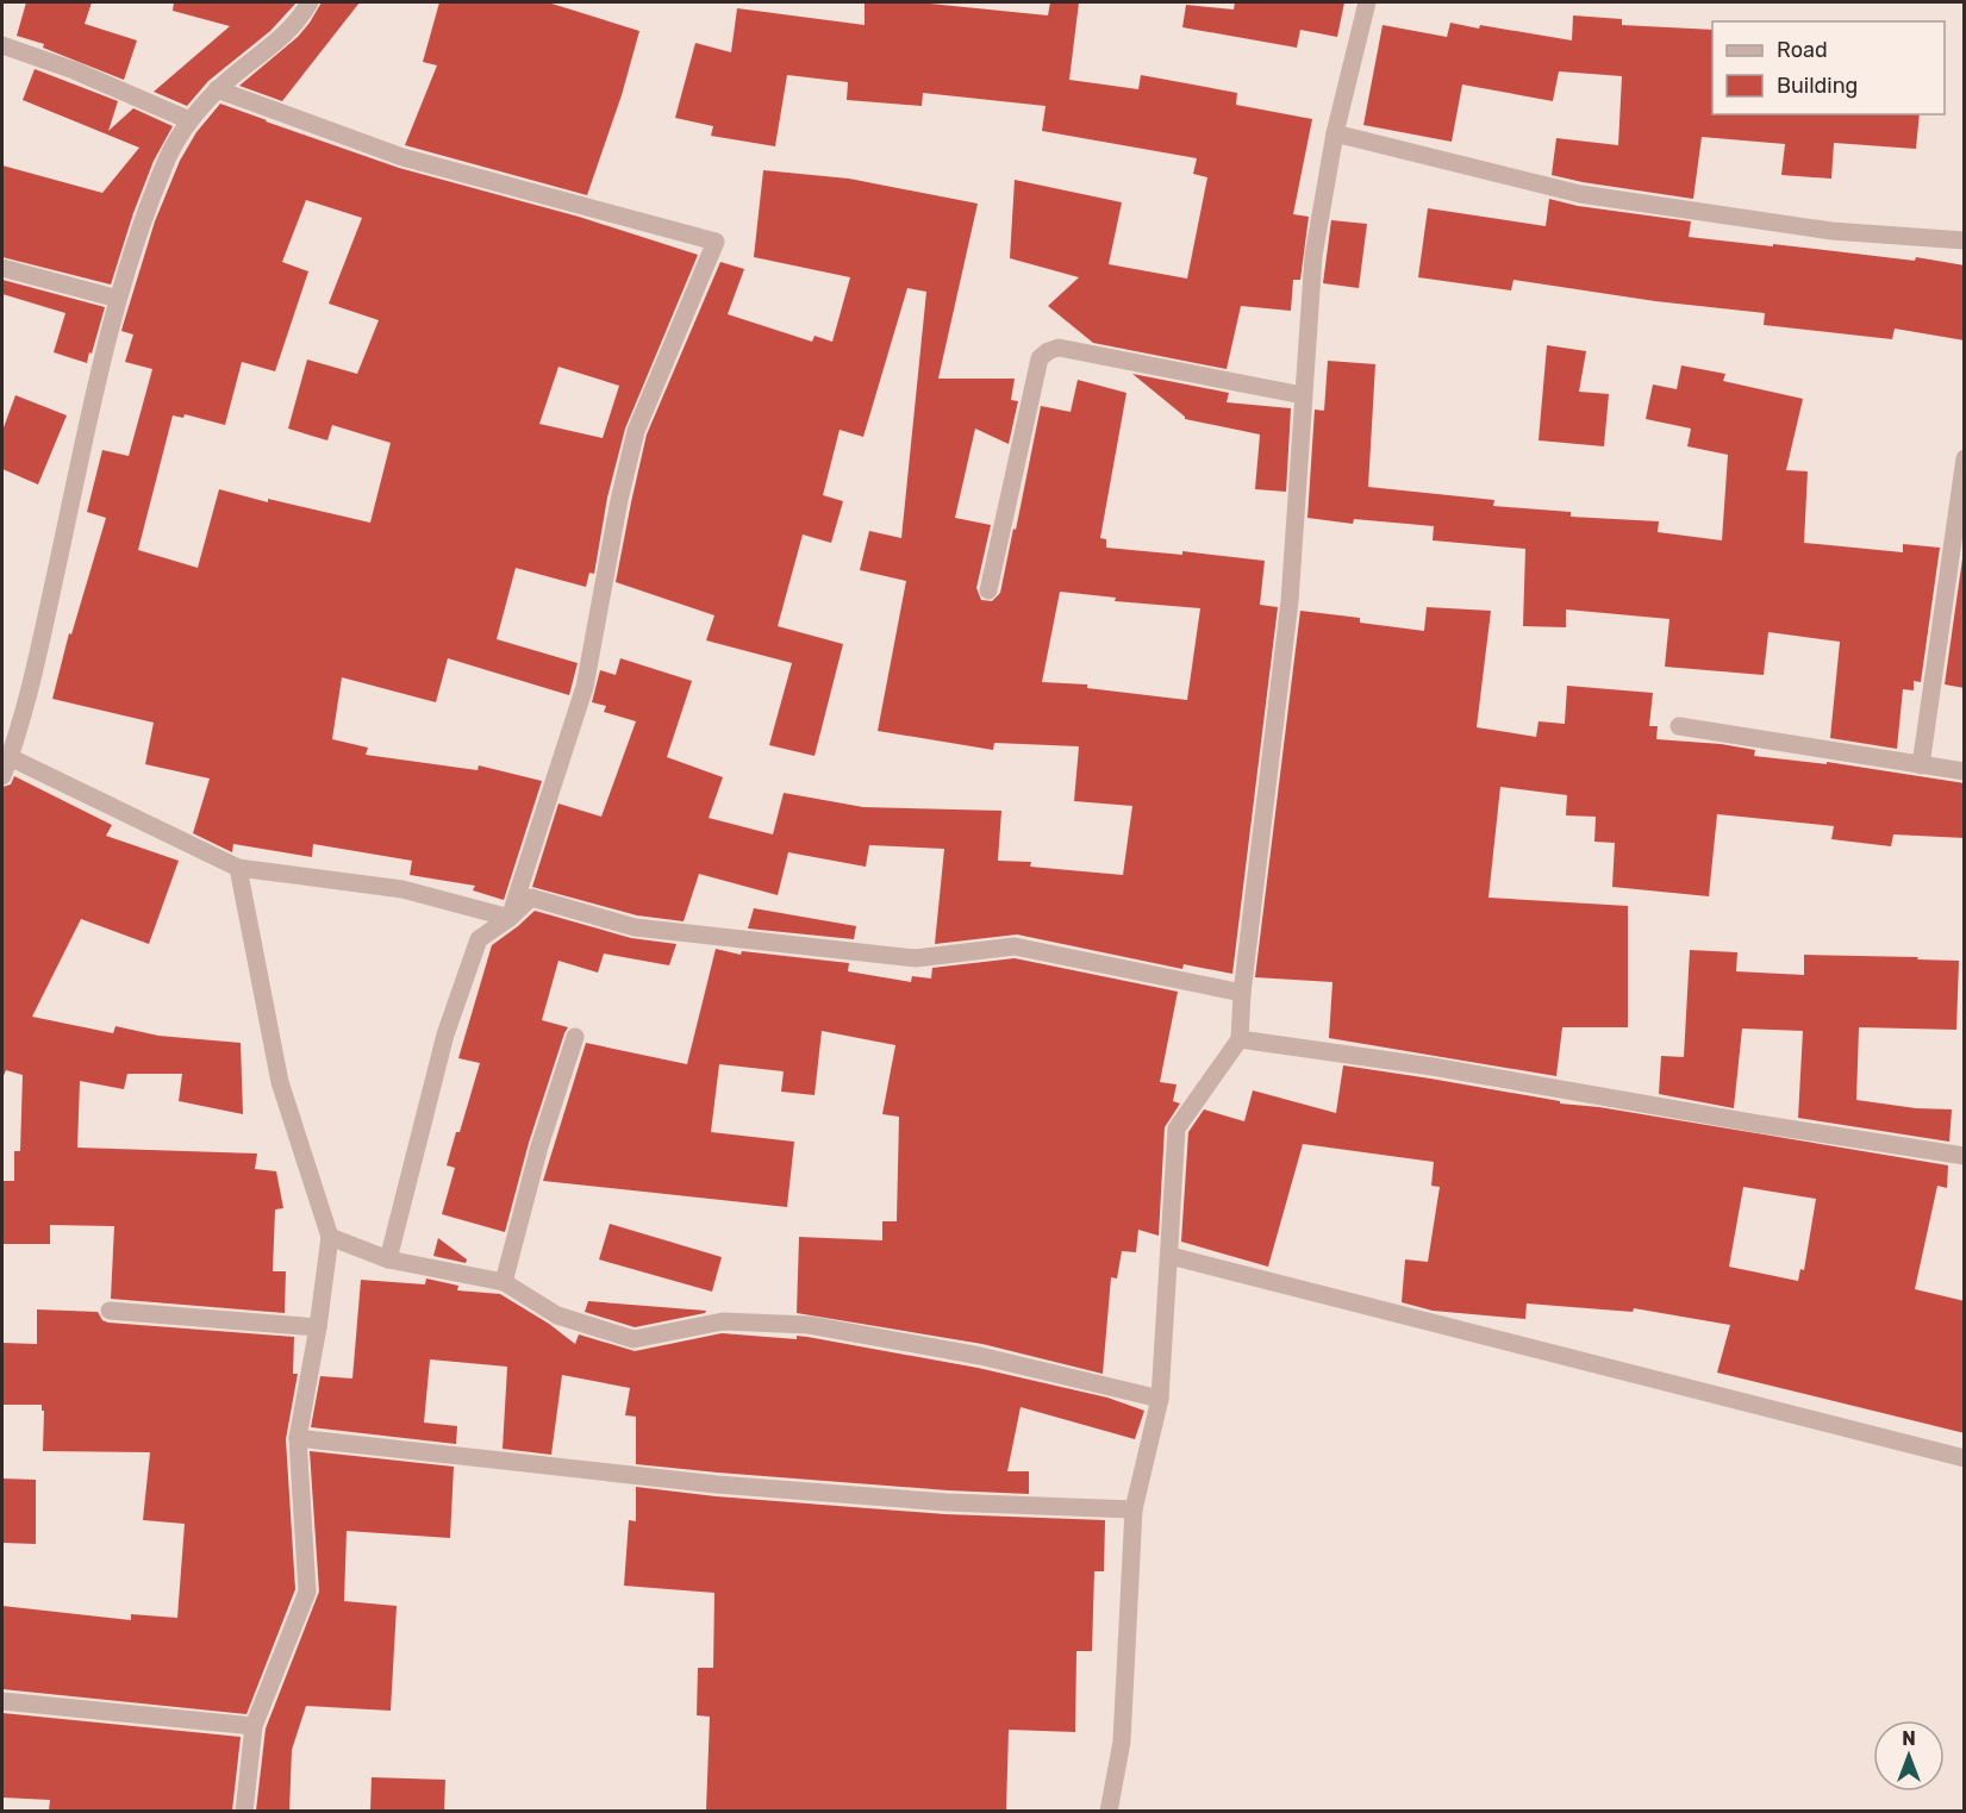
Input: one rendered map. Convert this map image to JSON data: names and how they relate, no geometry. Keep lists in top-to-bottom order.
{
  "legend": ["Road", "Building"],
  "north": "top"
}
